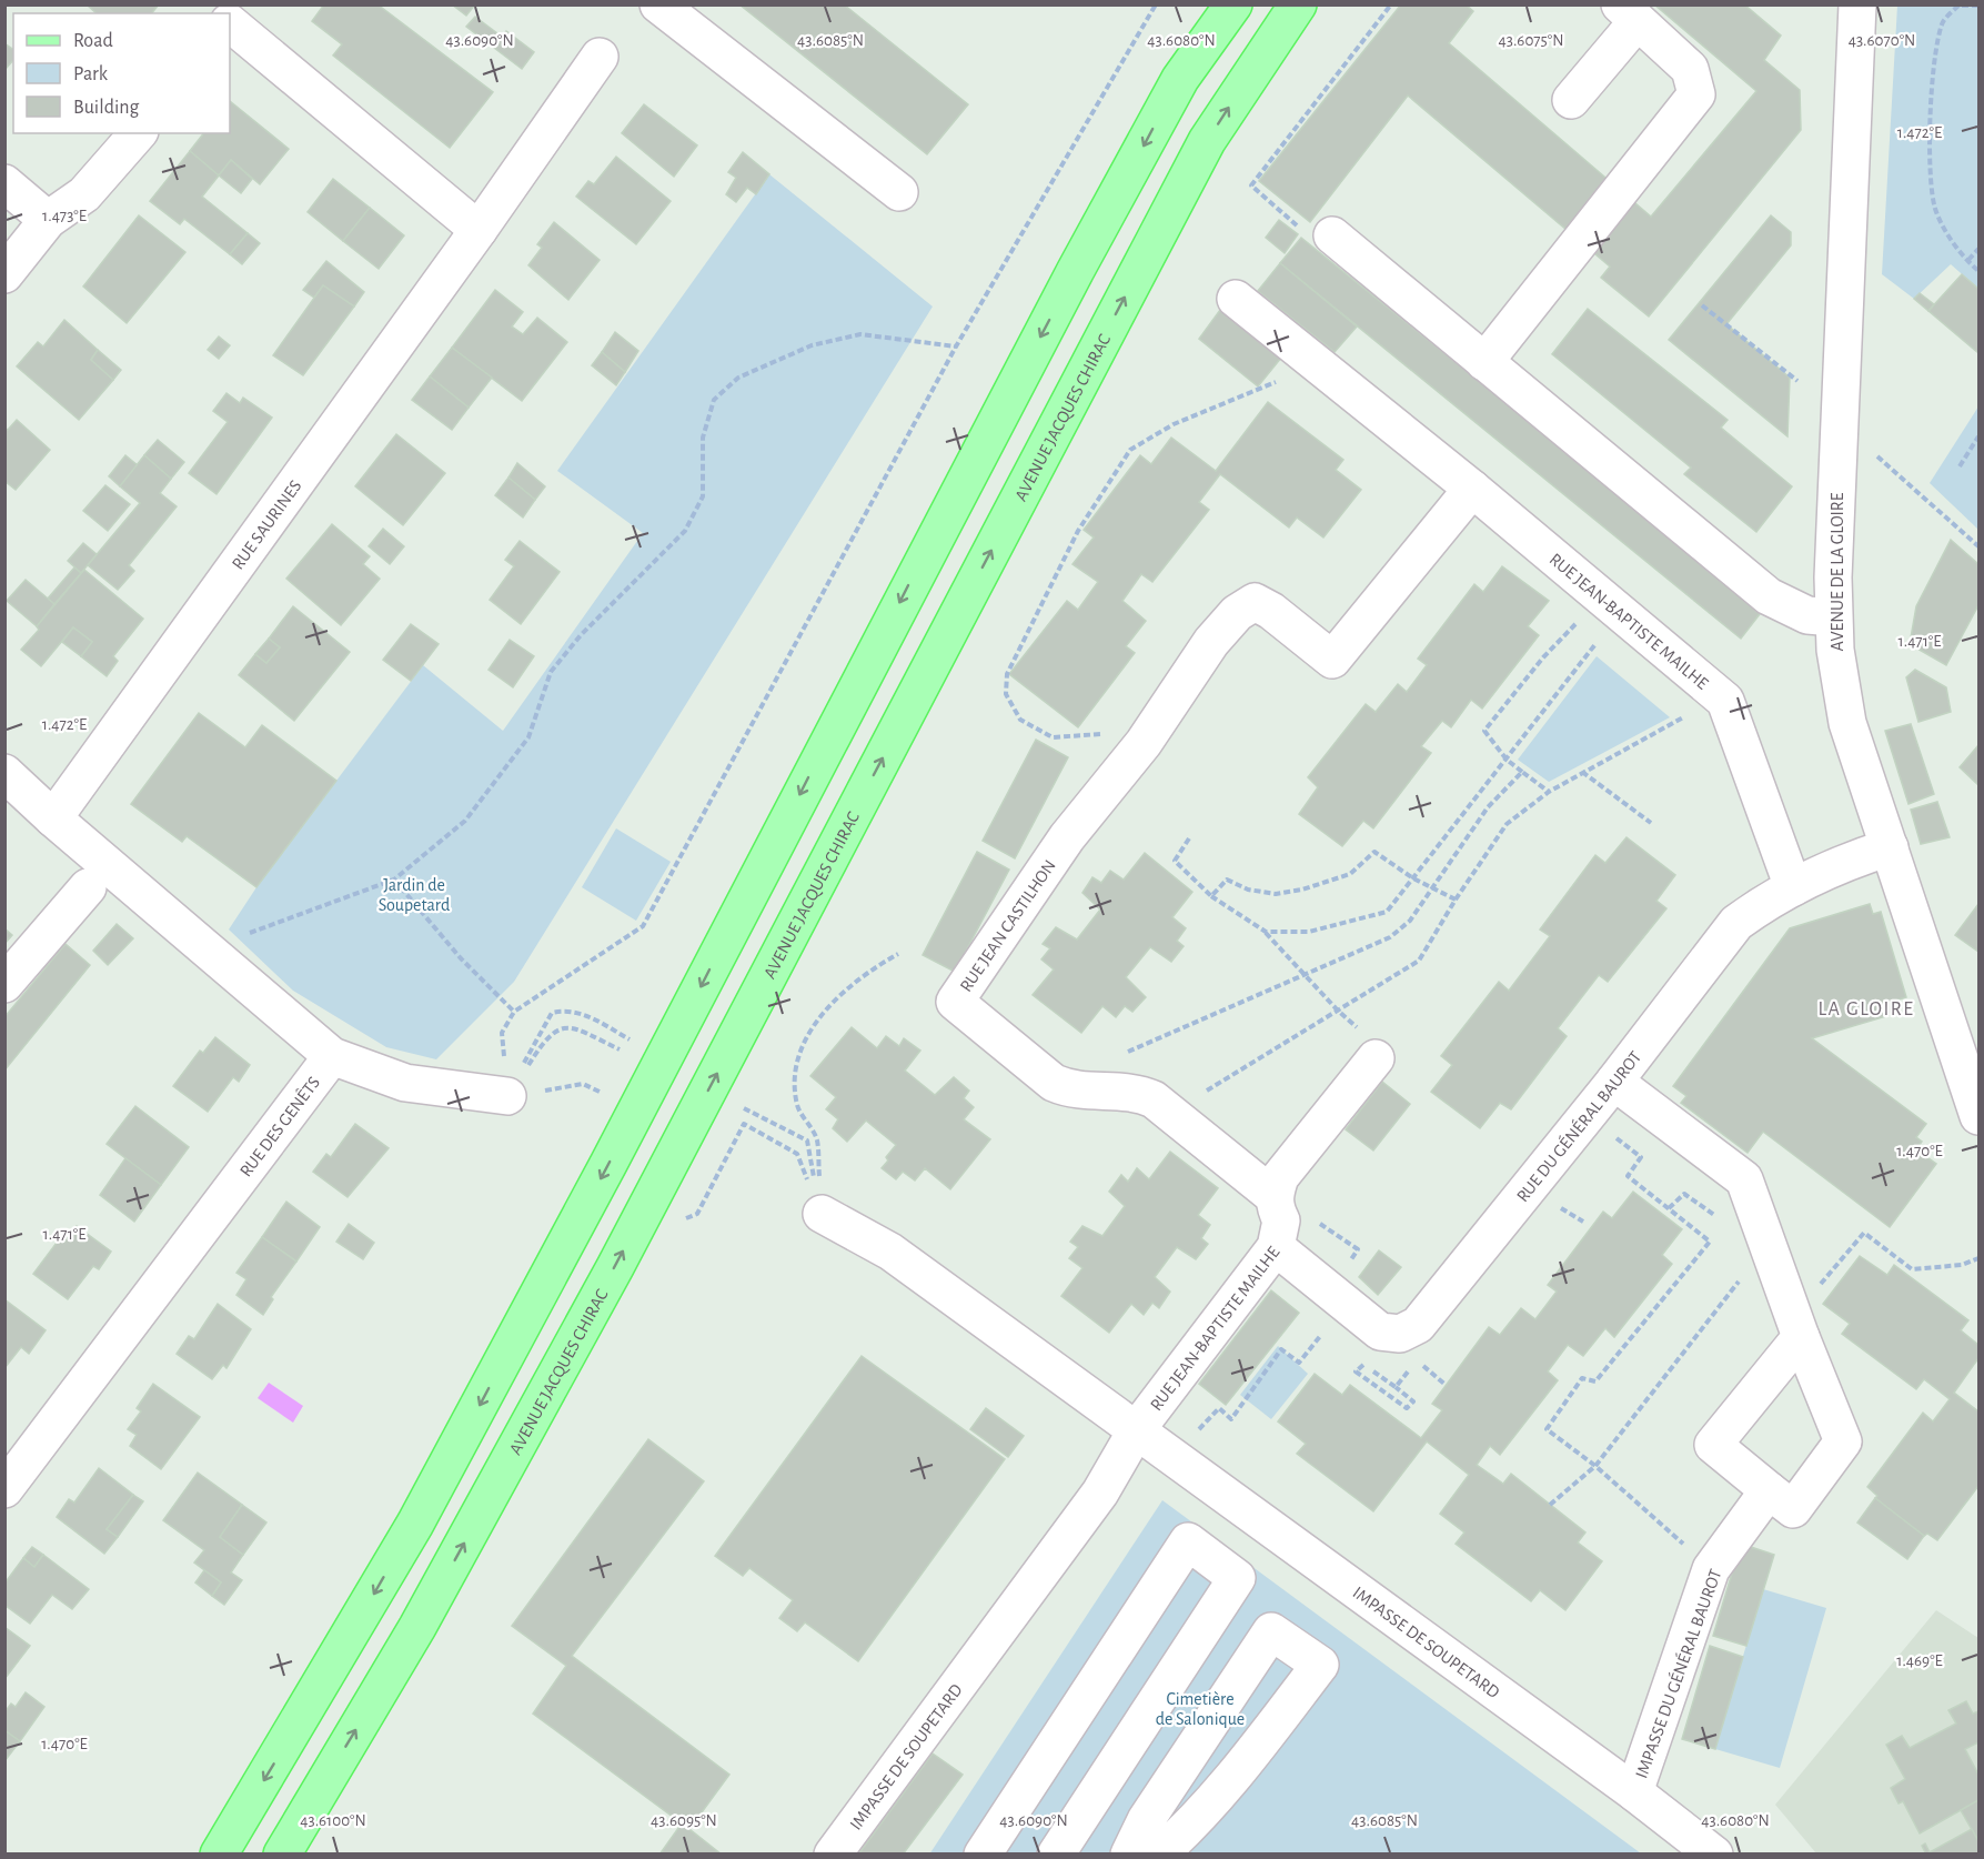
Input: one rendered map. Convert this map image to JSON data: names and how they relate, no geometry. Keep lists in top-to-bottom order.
{
  "streets": {
    "main road": ["AVENUE JACQUES CHIRAC"],
    "street": [
      "RUE SAURINES",
      "AVENUE DE LA GLOIRE",
      "RUE JEAN-BAPTISTE MAILHE",
      "RUE JEAN CASTILHON",
      "RUE DU GÉNÉRAL BAUROT",
      "RUE DES GENÊTS",
      "IMPASSE DE SOUPETARD",
      "IMPASSE DU GÉNÉRAL BAUROT"
    ]
  },
  "crossings": [
    ["AVENUE DE LA GLOIRE", "RUE DU GÉNÉRAL BAUROT"],
    ["RUE JEAN-BAPTISTE MAILHE", "RUE JEAN CASTILHON"],
    ["RUE JEAN-BAPTISTE MAILHE", "RUE DU GÉNÉRAL BAUROT"],
    ["RUE JEAN-BAPTISTE MAILHE", "IMPASSE DE SOUPETARD"],
    ["IMPASSE DE SOUPETARD", "IMPASSE DU GÉNÉRAL BAUROT"]
  ],
  "districts": ["LA GLOIRE"],
  "parks": ["Jardin de Soupetard", "Cimetière de Salonique"],
  "legend": ["Road", "Park", "Building"],
  "coordinates": [
    "43.6090°N",
    "43.6085°N",
    "43.6080°N",
    "43.6075°N",
    "43.6070°N",
    "1.472°E",
    "1.473°E",
    "1.471°E",
    "1.470°E",
    "1.469°E",
    "43.6100°N",
    "43.6095°N"
  ]
}
